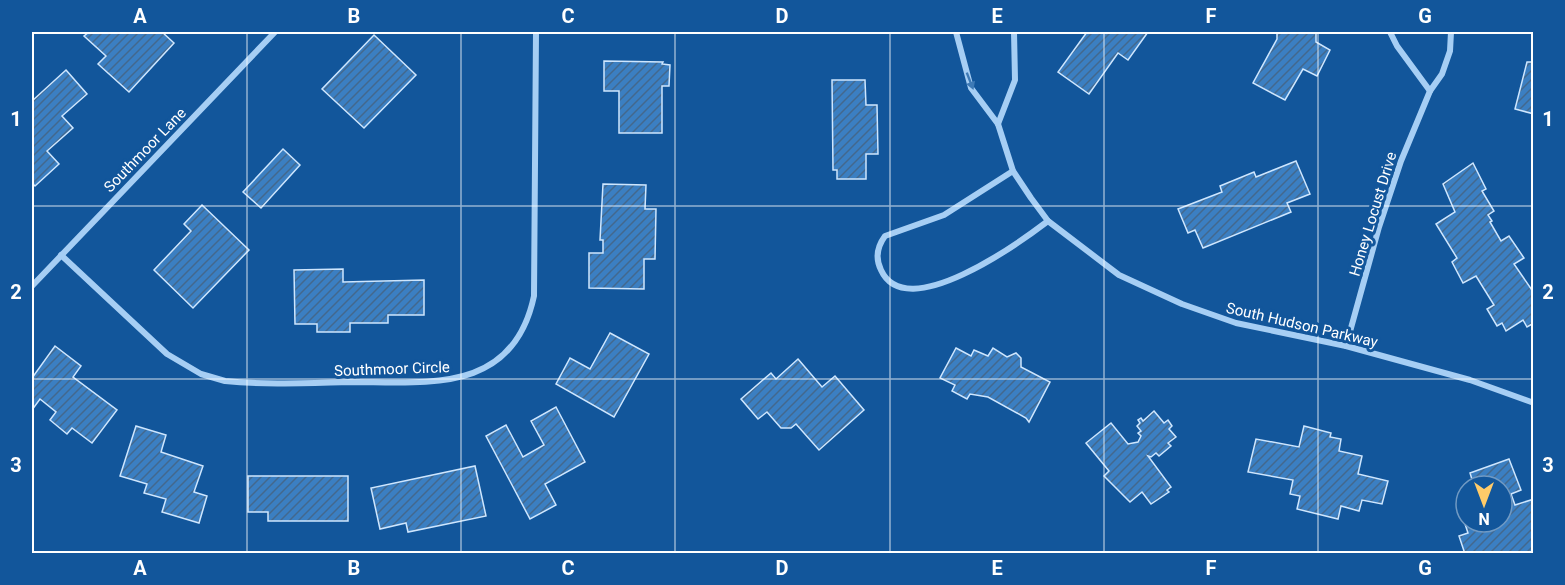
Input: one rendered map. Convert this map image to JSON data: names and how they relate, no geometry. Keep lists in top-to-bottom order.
{
  "streets": {
    "street": [
      "Southmoor Lane",
      "Honey Locust Drive",
      "South Hudson Parkway",
      "Southmoor Circle"
    ]
  },
  "crossings": [
    ["Southmoor Lane", "Southmoor Circle"],
    ["Honey Locust Drive", "South Hudson Parkway"]
  ],
  "north": "bottom",
  "grid": {
    "columns": [
      "A",
      "B",
      "C",
      "D",
      "E",
      "F",
      "G"
    ],
    "rows": ["1", "2", "3"]
  }
}
